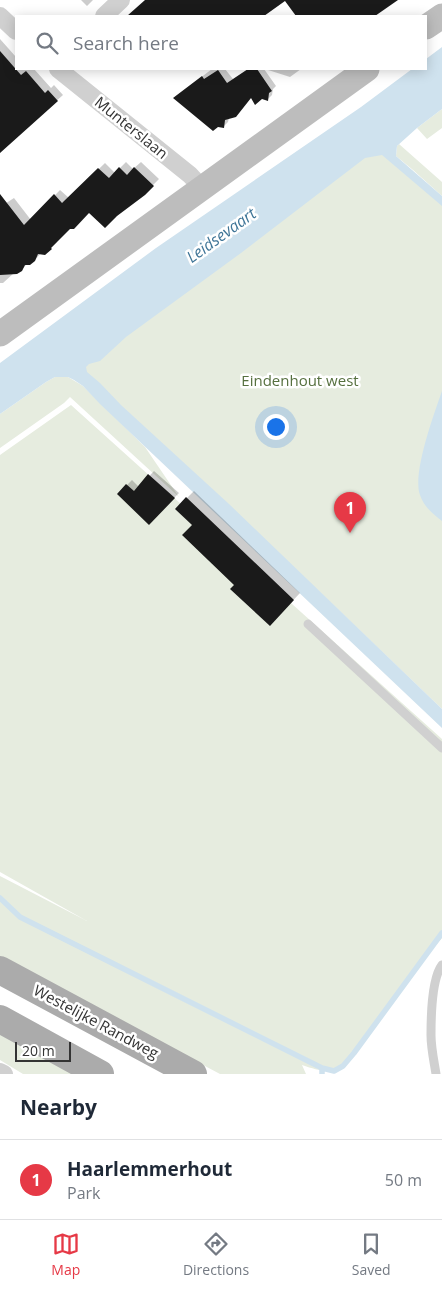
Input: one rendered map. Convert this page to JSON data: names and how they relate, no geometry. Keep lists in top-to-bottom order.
{
  "streets": {
    "main road": ["Westelijke Randweg"],
    "street": ["Munterslaan"]
  },
  "water": ["Leidsevaart"],
  "parks": ["Eindenhout west"],
  "scale_bar": "20 m",
  "page": {
    "search": "Search here",
    "pins": "1",
    "scale": "20 m",
    "heading": "Nearby",
    "list": [
      {
        "mark": "1",
        "name": "Haarlemmerhout",
        "note": "Park",
        "value": "50 m"
      }
    ],
    "nav": ["Map", "Directions", "Saved"]
  }
}
